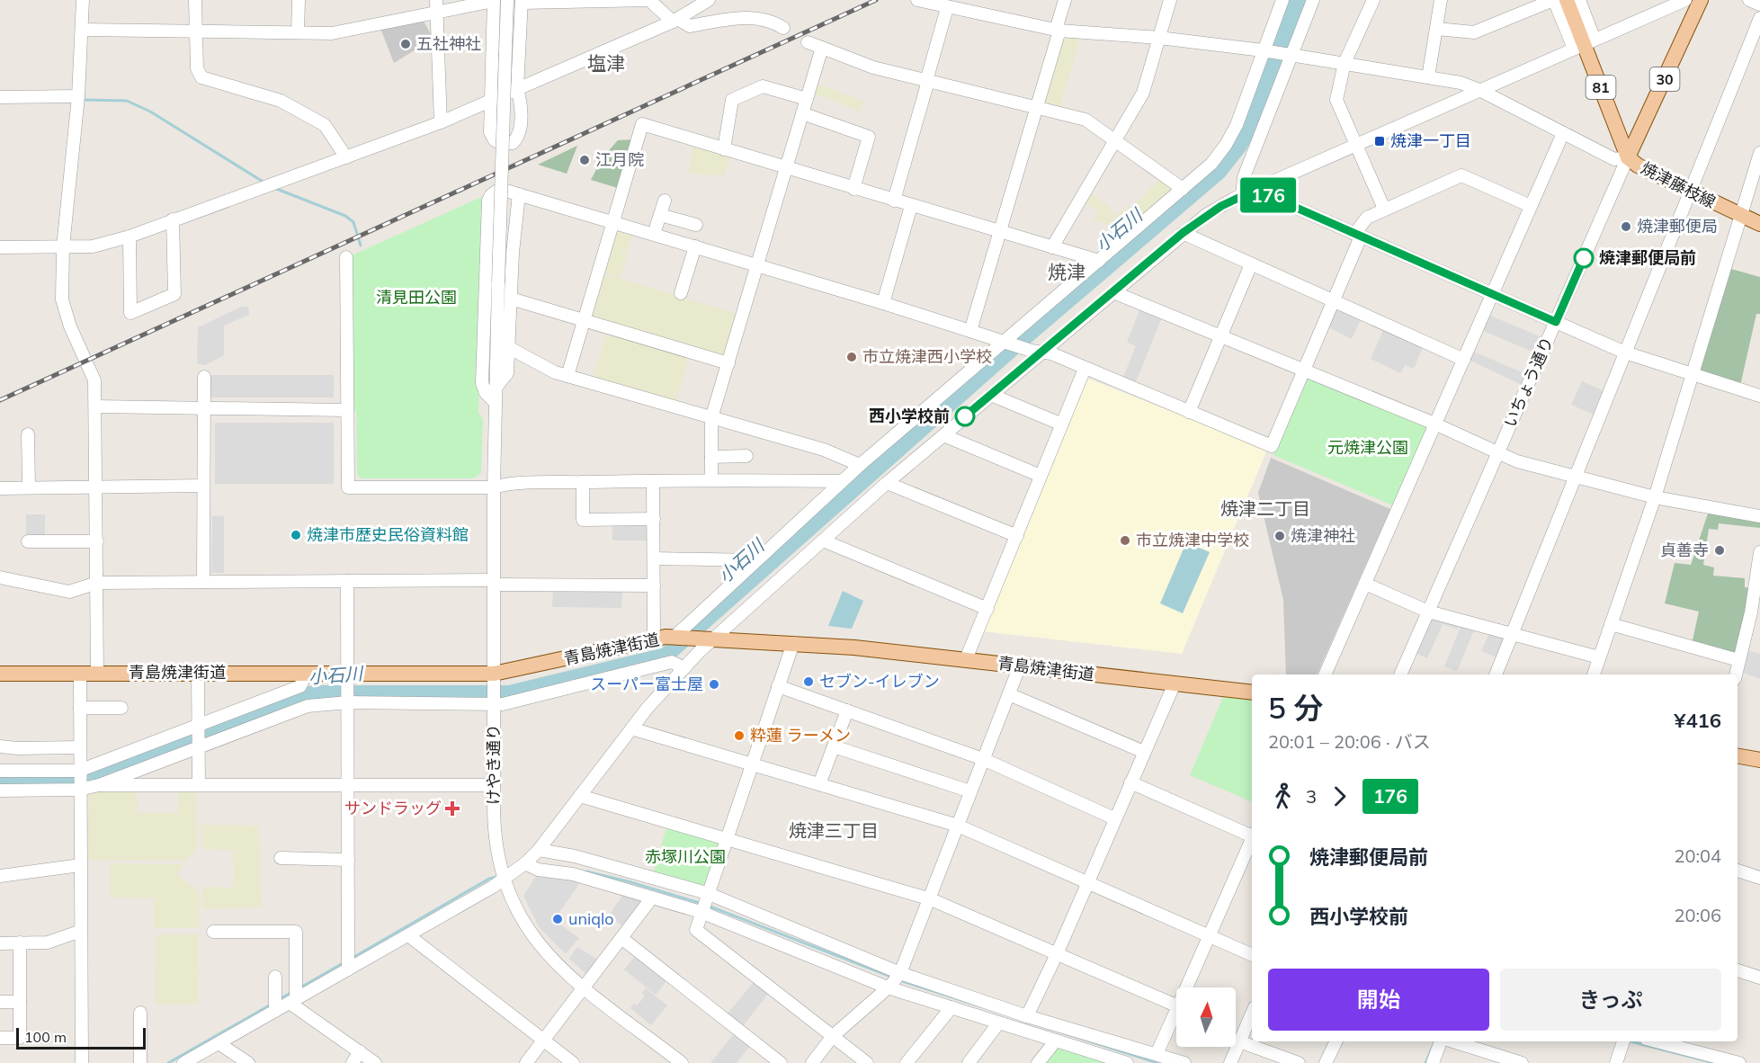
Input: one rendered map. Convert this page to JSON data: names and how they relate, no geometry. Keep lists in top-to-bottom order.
{
  "streets": {
    "main road": [
      "30",
      "81",
      "焼津藤枝線",
      "いちょう通り",
      "青島焼津街道"
    ],
    "street": ["けやき通り"]
  },
  "crossings": [
    ["81", "焼津藤枝線"],
    ["81", "いちょう通り"],
    ["焼津藤枝線", "いちょう通り"],
    ["青島焼津街道", "けやき通り"]
  ],
  "districts": [
    "塩津",
    "焼津",
    "焼津二丁目",
    "焼津三丁目"
  ],
  "water": ["小石川"],
  "parks": ["清見田公園", "元焼津公園", "赤塚川公園"],
  "places": {
    "other": [
      "五社神社",
      "江月院",
      "焼津郵便局",
      "焼津郵便局前",
      "市立焼津西小学校",
      "西小学校前",
      "焼津市歴史民俗資料館",
      "焼津神社",
      "市立焼津中学校",
      "貞善寺",
      "セブン-イレブン",
      "スーパー富士屋",
      "粋蓮 ラーメン",
      "uniqlo"
    ],
    "transit": ["焼津一丁目"],
    "health": ["サンドラッグ"]
  },
  "lines": ["bus line 176"],
  "scale_bar": "100 m",
  "north": "top",
  "page": {
    "on_map": "176",
    "heading": ["5 分", "20:01 – 20:06 · バス", "¥416"],
    "legs": ["3", "176"],
    "list": [
      {
        "name": "焼津郵便局前",
        "value": "20:04"
      },
      {
        "name": "西小学校前",
        "value": "20:06"
      }
    ],
    "buttons": ["開始", "きっぷ"],
    "scale": "100 m"
  }
}
